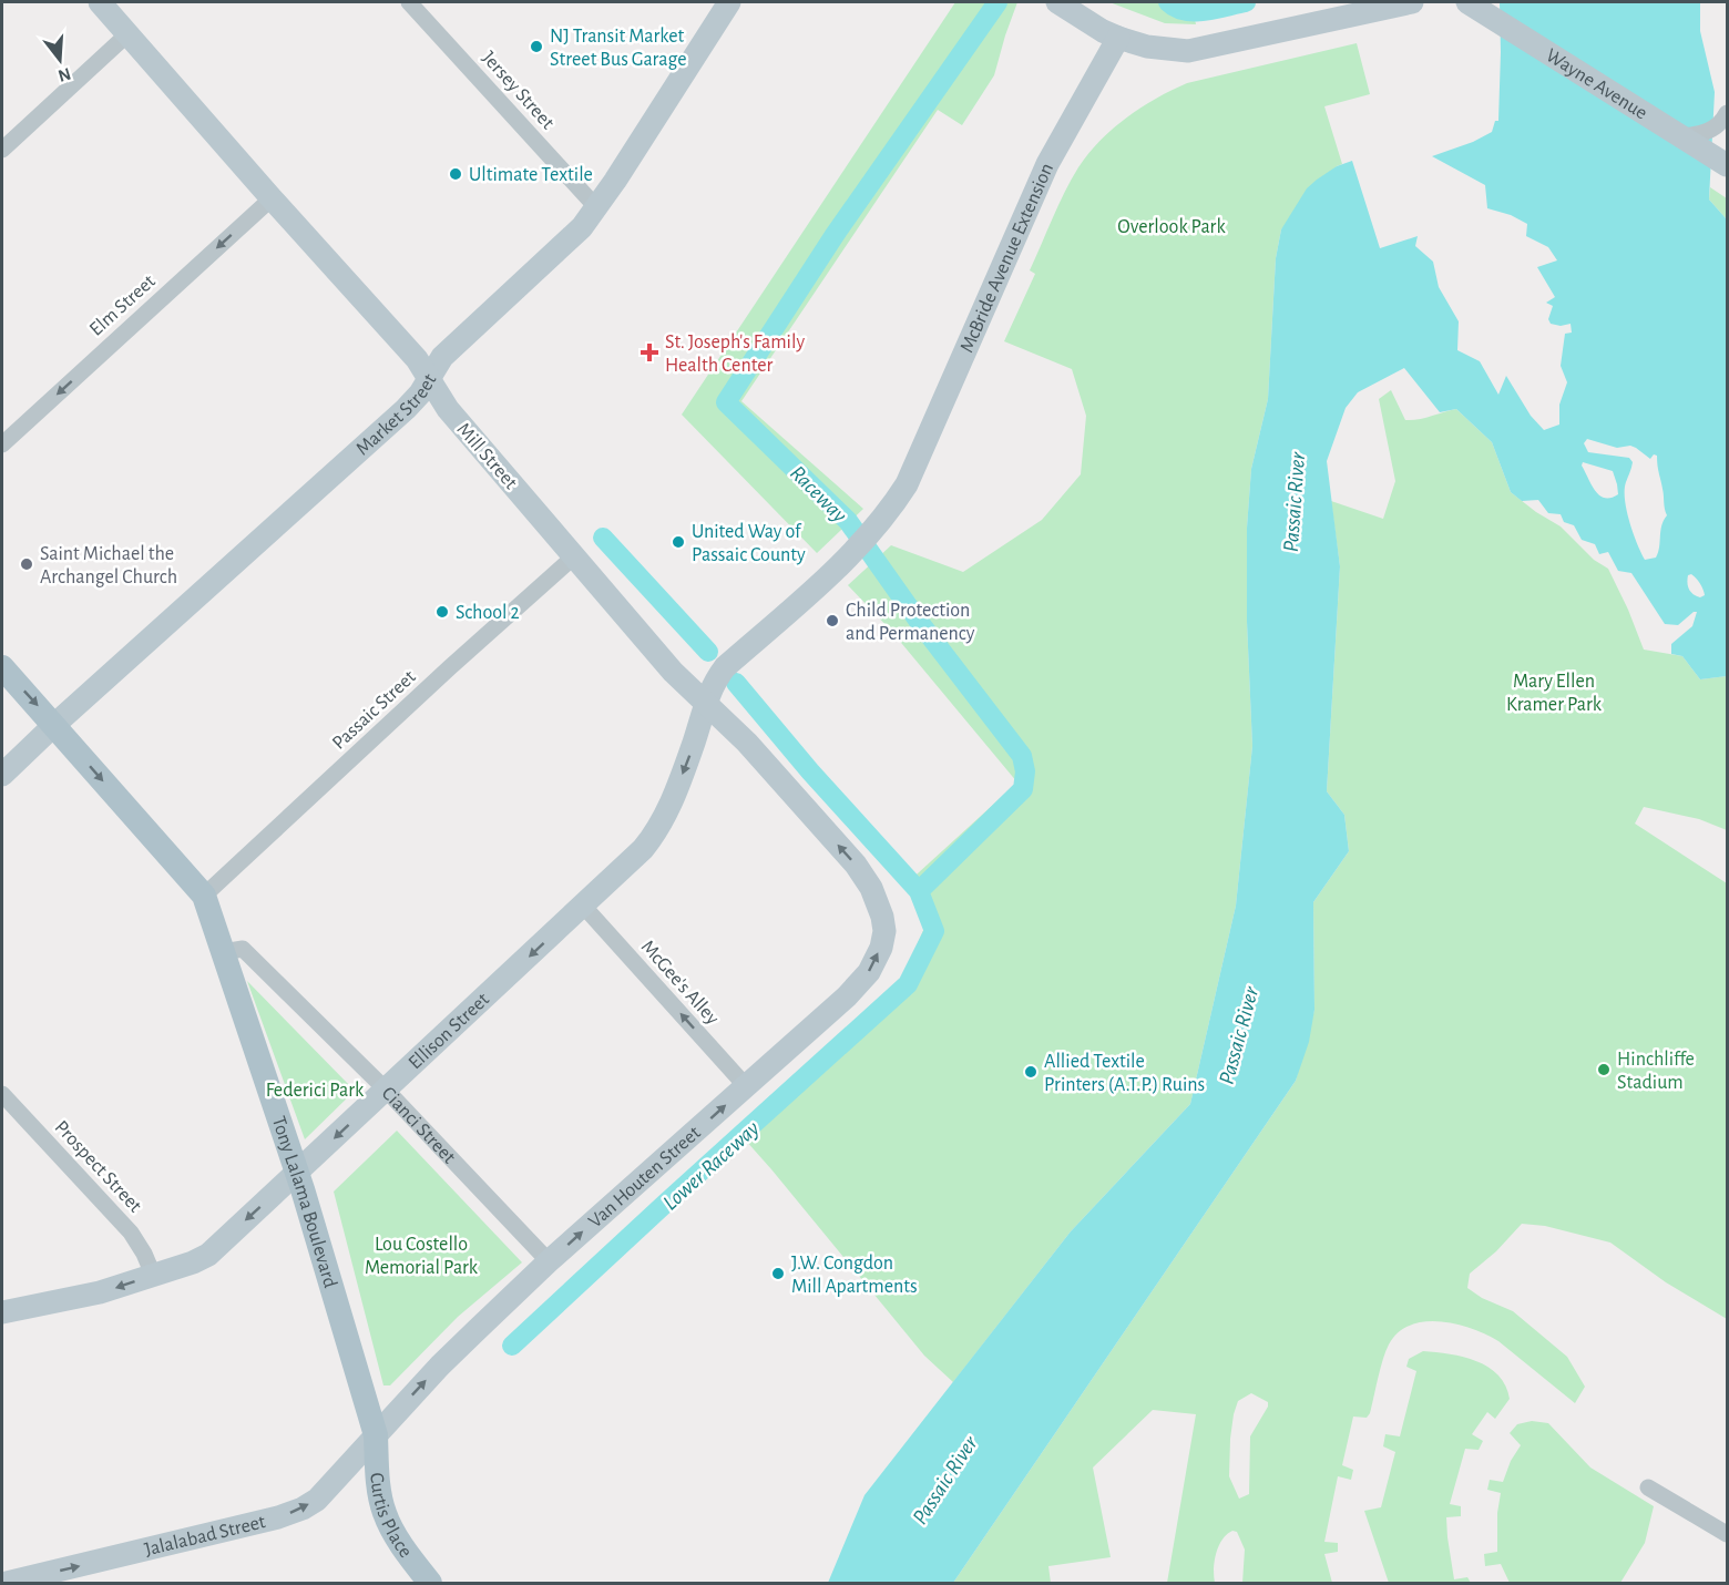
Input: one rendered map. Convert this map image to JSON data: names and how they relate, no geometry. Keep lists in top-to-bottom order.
{
  "streets": {
    "main road": ["Tony Lalama Boulevard", "Curtis Place"],
    "street": [
      "Wayne Avenue",
      "Jersey Street",
      "McBride Avenue Extension",
      "Elm Street",
      "Market Street",
      "Mill Street",
      "Passaic Street",
      "McGee's Alley",
      "Ellison Street",
      "Cianci Street",
      "Prospect Street",
      "Van Houten Street",
      "Jalalabad Street"
    ]
  },
  "crossings": [
    ["Jersey Street", "Market Street"],
    ["McBride Avenue Extension", "Mill Street"],
    ["McBride Avenue Extension", "Ellison Street"],
    ["Elm Street", "Mill Street"],
    ["Market Street", "Mill Street"],
    ["Mill Street", "Passaic Street"],
    ["Mill Street", "Ellison Street"],
    ["Mill Street", "Van Houten Street"],
    ["Passaic Street", "Tony Lalama Boulevard"],
    ["McGee's Alley", "Ellison Street"],
    ["McGee's Alley", "Van Houten Street"],
    ["Ellison Street", "Cianci Street"],
    ["Ellison Street", "Prospect Street"],
    ["Ellison Street", "Tony Lalama Boulevard"],
    ["Cianci Street", "Van Houten Street"],
    ["Cianci Street", "Tony Lalama Boulevard"],
    ["Van Houten Street", "Tony Lalama Boulevard"],
    ["Van Houten Street", "Curtis Place"],
    ["Van Houten Street", "Jalalabad Street"],
    ["Tony Lalama Boulevard", "Curtis Place"],
    ["Tony Lalama Boulevard", "Jalalabad Street"],
    ["Curtis Place", "Jalalabad Street"]
  ],
  "one_way": [
    "Elm Street",
    "McGee's Alley",
    "Ellison Street",
    "Van Houten Street",
    "Jalalabad Street"
  ],
  "water": ["Raceway", "Passaic River", "Lower Raceway"],
  "parks": [
    "Overlook Park",
    "Mary Ellen Kramer Park",
    "Federici Park",
    "Lou Costello Memorial Park"
  ],
  "places": {
    "other": [
      "NJ Transit Market Street Bus Garage",
      "Ultimate Textile",
      "United Way of Passaic County",
      "Saint Michael the Archangel Church",
      "School 2",
      "Child Protection and Permanency",
      "Hinchliffe Stadium",
      "Allied Textile Printers (A.T.P.) Ruins",
      "J.W. Congdon Mill Apartments"
    ],
    "health": ["St. Joseph's Family Health Center"]
  },
  "north": "bottom"
}
